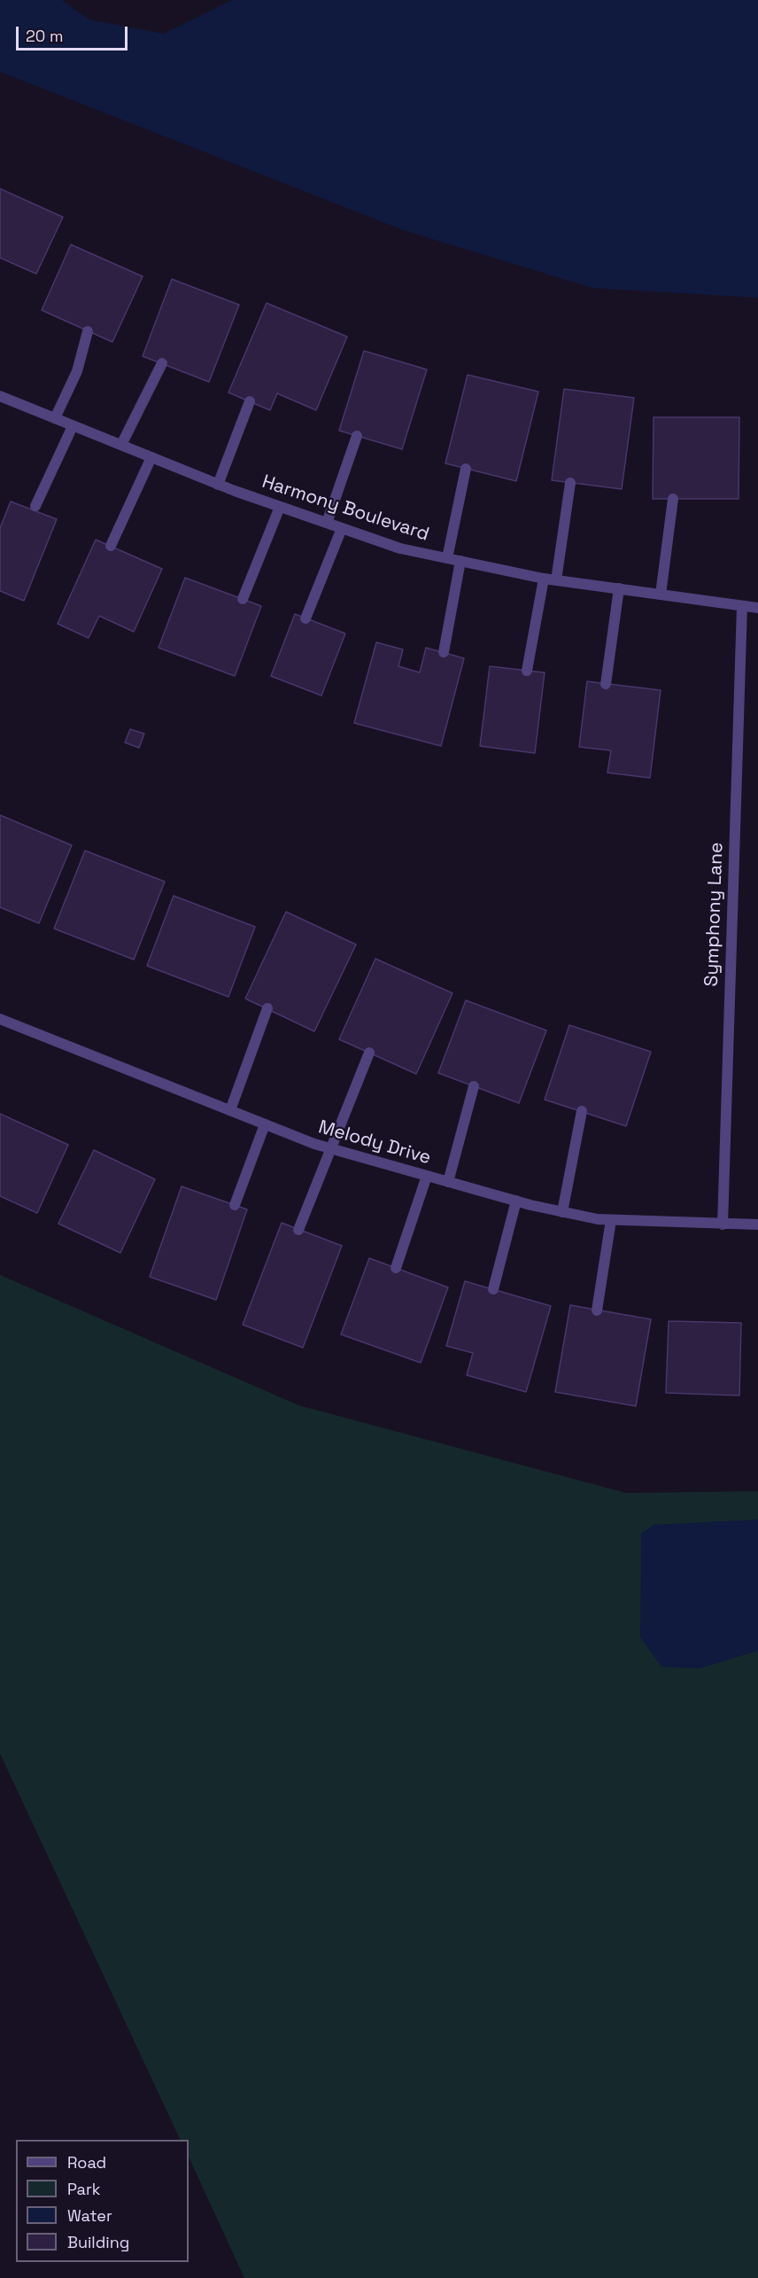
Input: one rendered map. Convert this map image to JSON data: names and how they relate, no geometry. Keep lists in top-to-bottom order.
{
  "streets": {
    "street": ["Harmony Boulevard", "Symphony Lane", "Melody Drive"]
  },
  "crossings": [
    ["Harmony Boulevard", "Symphony Lane"],
    ["Symphony Lane", "Melody Drive"]
  ],
  "legend": [
    "Road",
    "Park",
    "Water",
    "Building"
  ],
  "scale_bar": "20 m"
}
